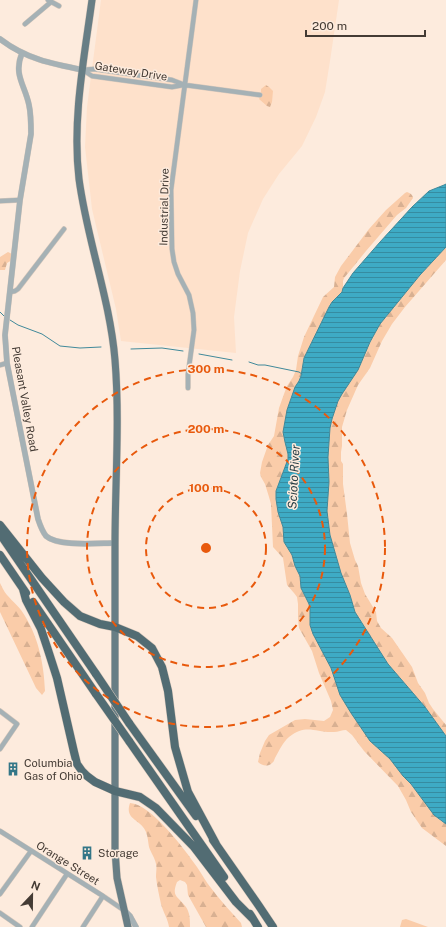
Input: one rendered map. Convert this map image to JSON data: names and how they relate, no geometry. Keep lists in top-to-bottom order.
{
  "streets": {
    "street": [
      "Gateway Drive",
      "Industrial Drive",
      "Pleasant Valley Road",
      "Orange Street"
    ]
  },
  "crossings": [
    ["Gateway Drive", "Industrial Drive"]
  ],
  "water": ["Scioto River"],
  "places": {
    "building": ["Columbia Gas of Ohio", "Storage"]
  },
  "scale_bar": "200 m",
  "north": "top",
  "rings": ["300 m", "200 m", "100 m"]
}
